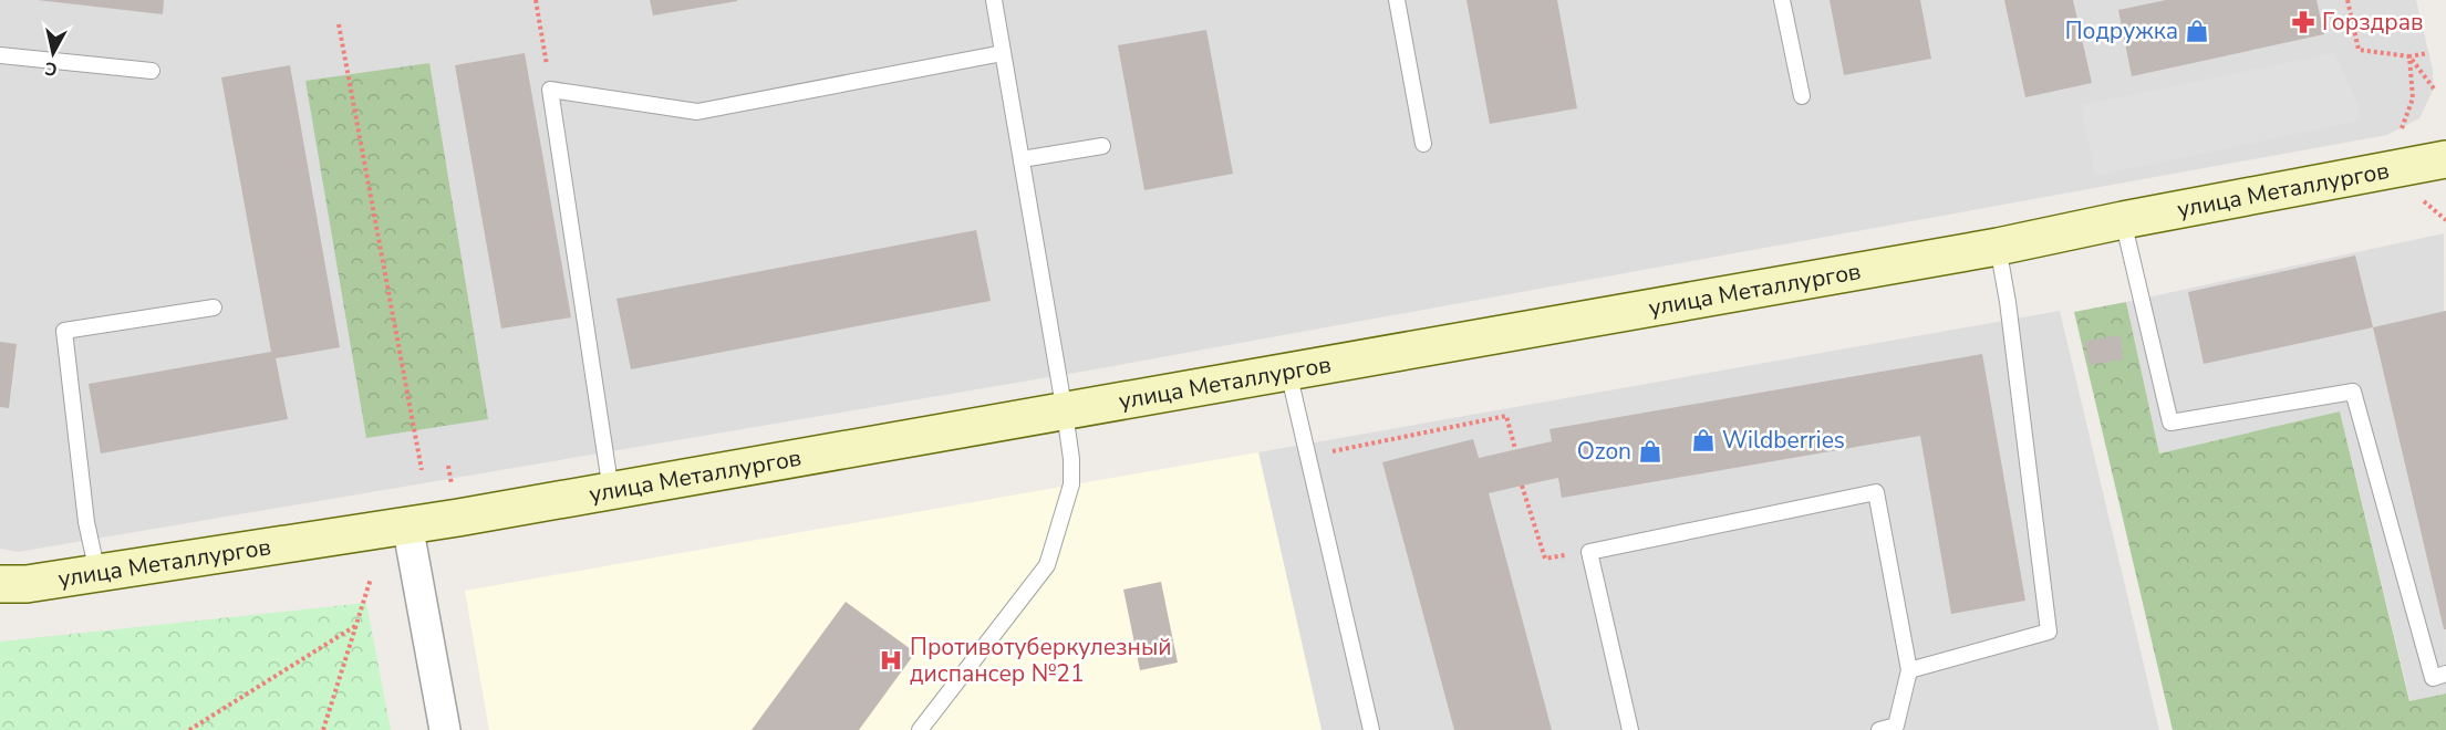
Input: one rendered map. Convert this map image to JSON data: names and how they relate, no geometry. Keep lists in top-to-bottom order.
{
  "streets": {
    "street": ["улица Металлургов"]
  },
  "places": {
    "pharmacy": ["Горздрав"],
    "shop": ["Подружка", "Wildberries", "Ozon"],
    "hospital": ["Противотуберкулезный диспансер №21"]
  },
  "north": "bottom"
}
